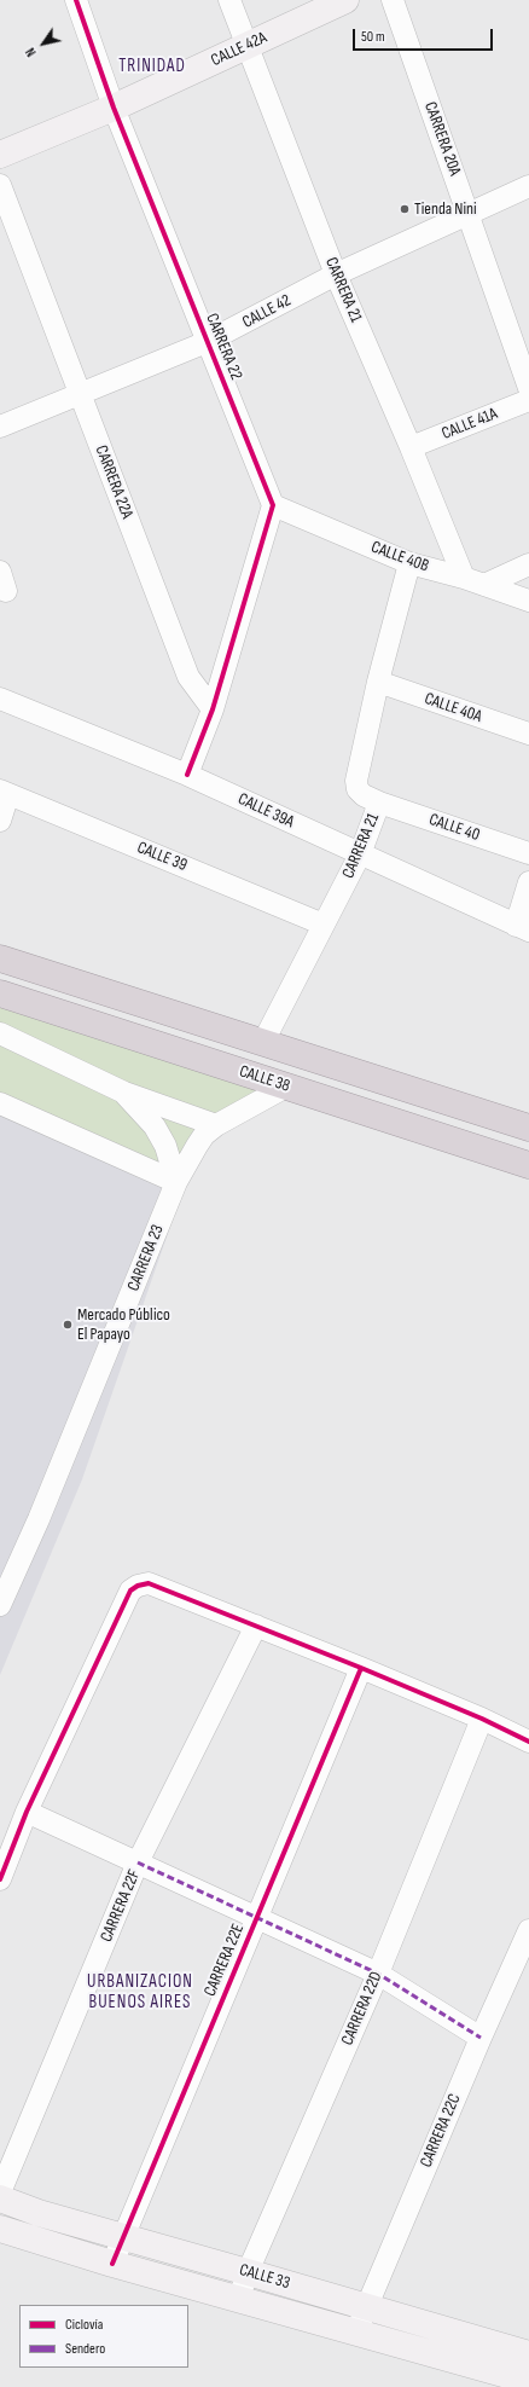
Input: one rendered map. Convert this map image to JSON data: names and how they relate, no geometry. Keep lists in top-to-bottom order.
{
  "streets": {
    "highway": ["CALLE 38"],
    "street": [
      "CALLE 42A",
      "CARRERA 20A",
      "CARRERA 21",
      "CALLE 42",
      "CARRERA 22",
      "CALLE 41A",
      "CARRERA 22A",
      "CALLE 40B",
      "CALLE 40A",
      "CALLE 39A",
      "CALLE 40",
      "CALLE 39",
      "CARRERA 23",
      "CARRERA 22F",
      "CARRERA 22E",
      "CARRERA 22D",
      "CARRERA 22C",
      "CALLE 33"
    ]
  },
  "crossings": [
    ["CALLE 42A", "CARRERA 21"],
    ["CALLE 42A", "CARRERA 22"],
    ["CARRERA 20A", "CALLE 42"],
    ["CARRERA 21", "CALLE 42"],
    ["CARRERA 21", "CALLE 41A"],
    ["CARRERA 21", "CALLE 40B"],
    ["CARRERA 21", "CALLE 40A"],
    ["CARRERA 21", "CALLE 39A"],
    ["CARRERA 21", "CALLE 40"],
    ["CARRERA 21", "CALLE 39"],
    ["CARRERA 21", "CALLE 38"],
    ["CALLE 42", "CARRERA 22"],
    ["CALLE 42", "CARRERA 22A"],
    ["CARRERA 22", "CALLE 40B"],
    ["CALLE 38", "CARRERA 23"],
    ["CARRERA 22E", "CALLE 33"],
    ["CARRERA 22D", "CALLE 33"],
    ["CARRERA 22C", "CALLE 33"]
  ],
  "districts": ["TRINIDAD", "URBANIZACION BUENOS AIRES"],
  "places": ["Tienda Nini", "Mercado Público El Papayo"],
  "legend": ["Ciclovía", "Sendero"],
  "scale_bar": "50 m",
  "north": "bottom left"
}
